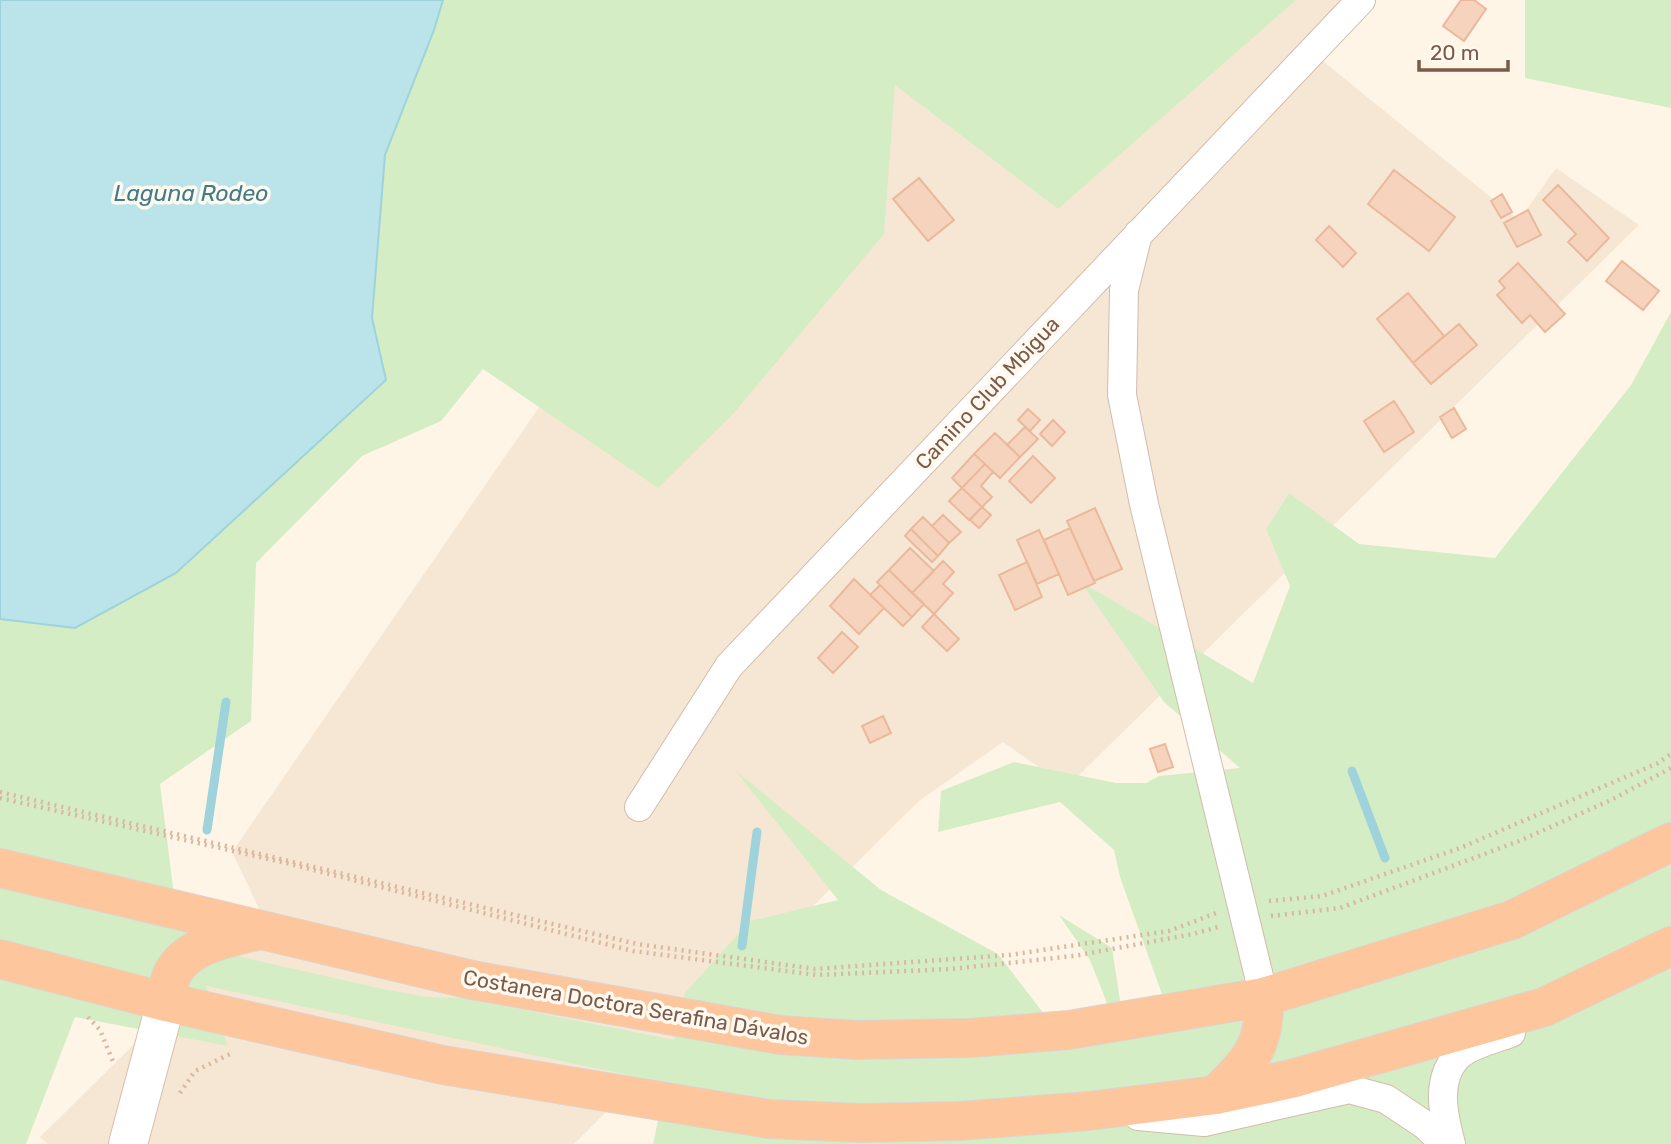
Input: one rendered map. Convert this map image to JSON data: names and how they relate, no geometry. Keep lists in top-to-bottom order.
{
  "streets": {
    "highway": ["Costanera Doctora Serafina Dávalos"],
    "street": ["Camino Club Mbigua"]
  },
  "water": ["Laguna Rodeo"],
  "scale_bar": "20 m"
}
